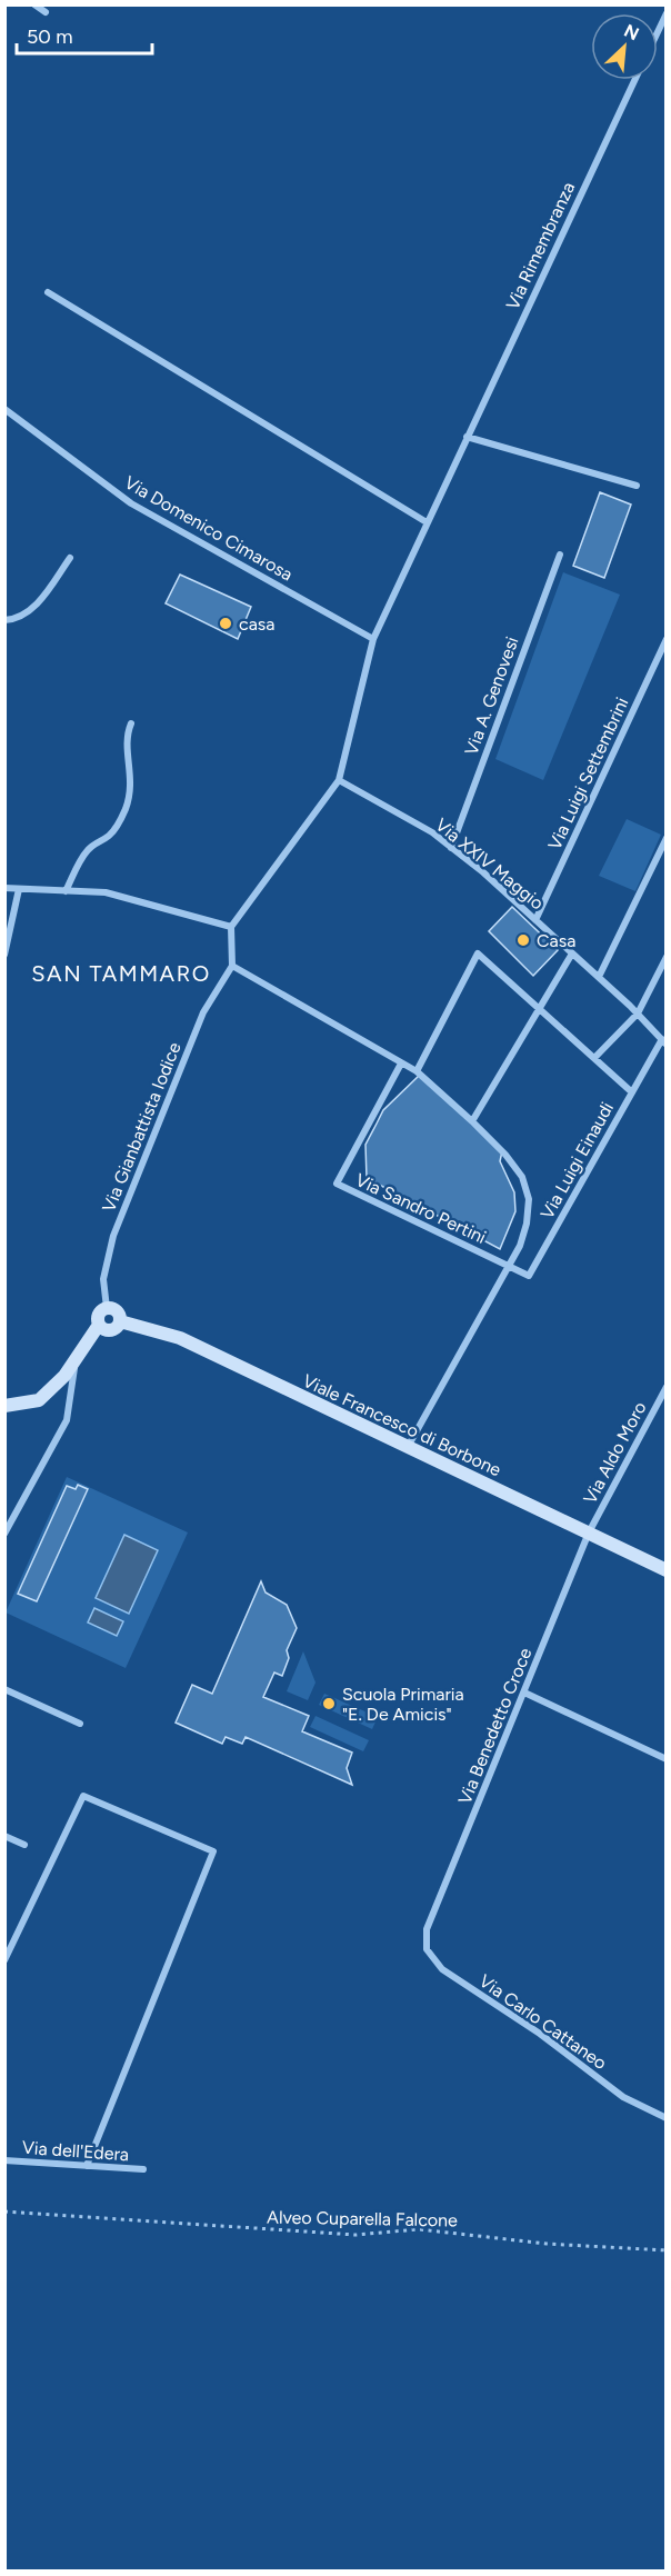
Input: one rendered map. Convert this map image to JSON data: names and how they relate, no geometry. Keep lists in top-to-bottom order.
{
  "streets": {
    "street": [
      "Via Rimembranza",
      "Via Domenico Cimarosa",
      "Via A. Genovesi",
      "Via Luigi Settembrini",
      "Via XXIV Maggio",
      "Via Gianbattista Iodice",
      "Via Luigi Einaudi",
      "Via Sandro Pertini",
      "Viale Francesco di Borbone",
      "Via Aldo Moro",
      "Via Benedetto Croce",
      "Via Carlo Cattaneo",
      "Via dell'Edera"
    ],
    "path": ["Alveo Cuparella Falcone"]
  },
  "crossings": [
    ["Via Rimembranza", "Via Domenico Cimarosa"],
    ["Via Rimembranza", "Via XXIV Maggio"],
    ["Via A. Genovesi", "Via XXIV Maggio"],
    ["Via Luigi Settembrini", "Via XXIV Maggio"],
    ["Via XXIV Maggio", "Via Luigi Einaudi"],
    ["Via Gianbattista Iodice", "Viale Francesco di Borbone"],
    ["Via Luigi Einaudi", "Via Sandro Pertini"],
    ["Viale Francesco di Borbone", "Via Aldo Moro"],
    ["Viale Francesco di Borbone", "Via Benedetto Croce"],
    ["Via Aldo Moro", "Via Benedetto Croce"],
    ["Via Benedetto Croce", "Via Carlo Cattaneo"]
  ],
  "districts": ["SAN TAMMARO"],
  "places": ["casa", "Casa", "Scuola Primaria \"E. De Amicis\""],
  "scale_bar": "50 m",
  "north": "top right"
}
